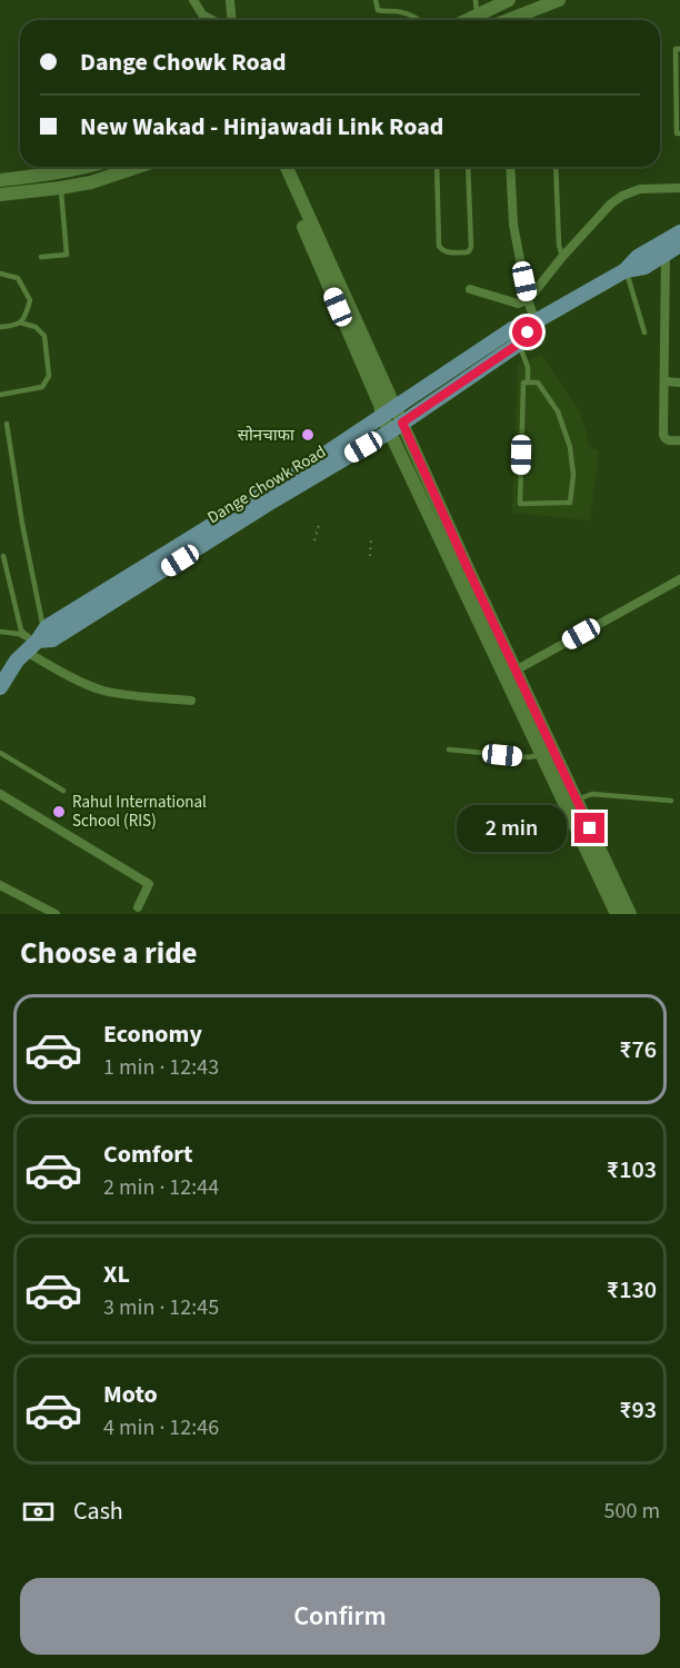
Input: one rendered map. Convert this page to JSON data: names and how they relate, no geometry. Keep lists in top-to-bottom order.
{
  "streets": {
    "main road": ["Dange Chowk Road"]
  },
  "places": ["सोनचाफा", "Rahul International School (RIS)"],
  "page": {
    "banner": ["Dange Chowk Road", "New Wakad - Hinjawadi Link Road"],
    "bubble": "2 min",
    "heading": "Choose a ride",
    "list": [
      {
        "name": "Economy",
        "note": "1 min · 12:43",
        "value": "₹76"
      },
      {
        "name": "Comfort",
        "note": "2 min · 12:44",
        "value": "₹103"
      },
      {
        "name": "XL",
        "note": "3 min · 12:45",
        "value": "₹130"
      },
      {
        "name": "Moto",
        "note": "4 min · 12:46",
        "value": "₹93"
      }
    ],
    "pay": ["Cash", "500 m"],
    "buttons": "Confirm"
  }
}
